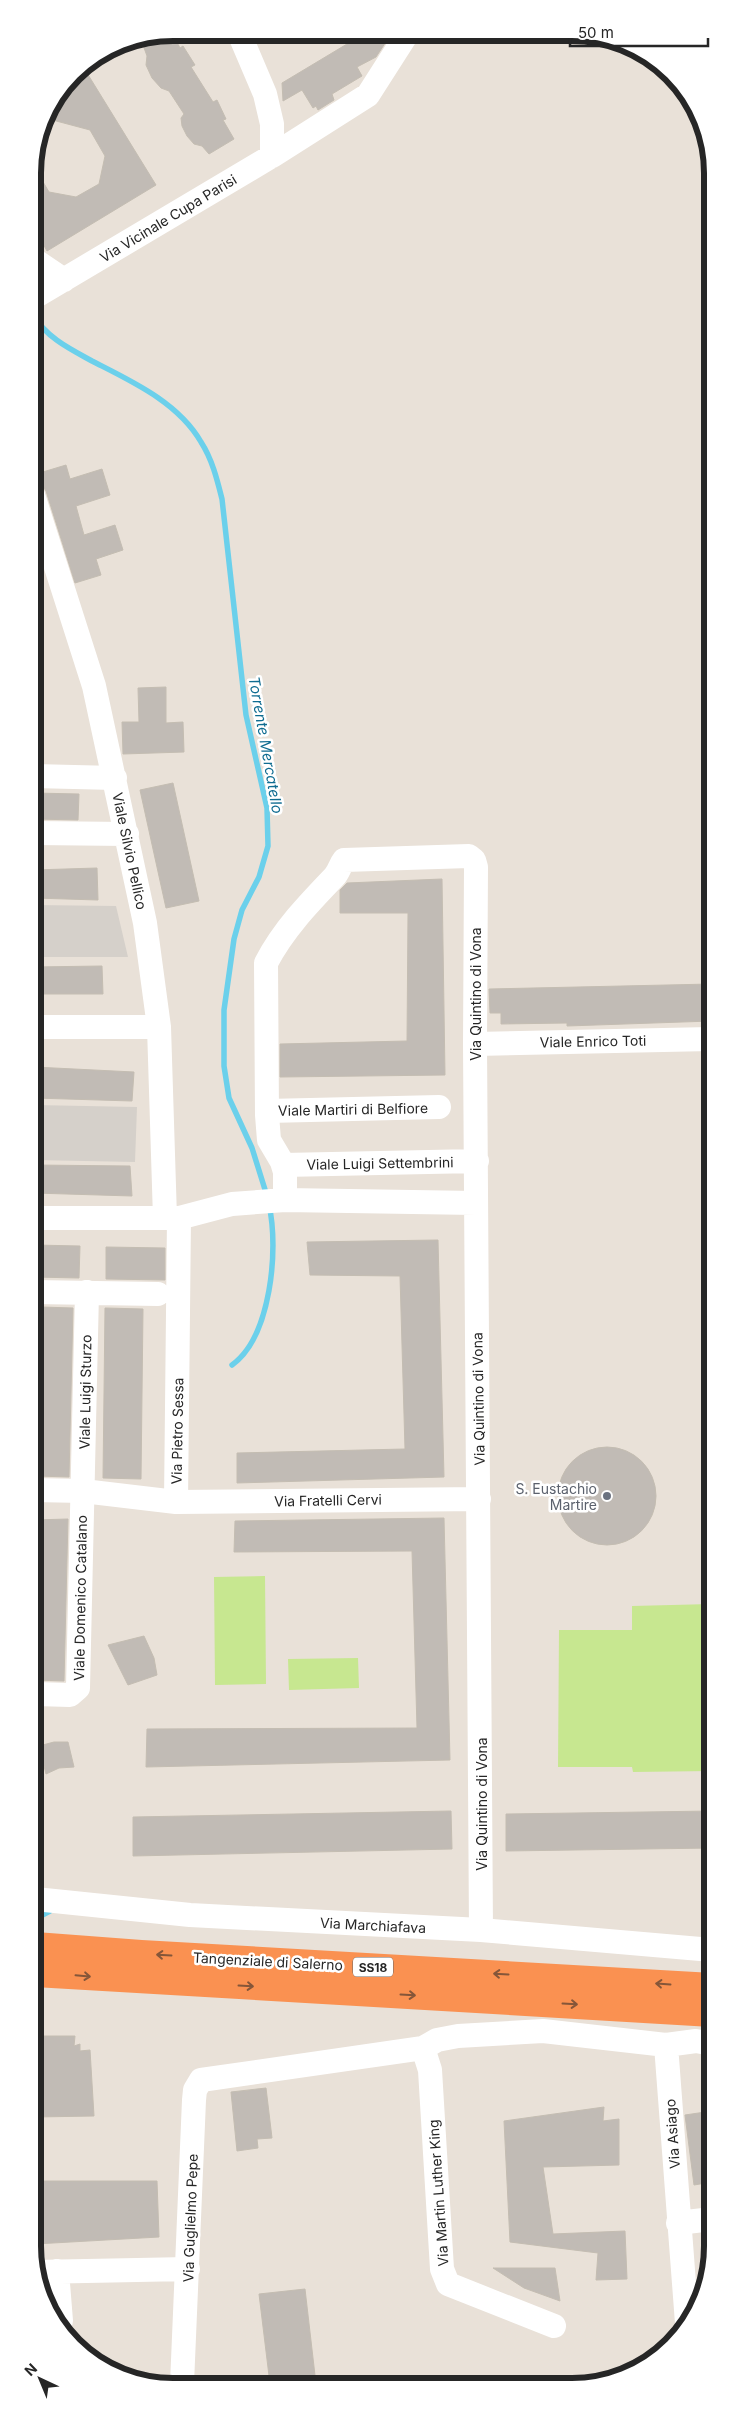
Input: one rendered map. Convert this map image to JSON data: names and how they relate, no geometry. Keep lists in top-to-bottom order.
{
  "streets": {
    "highway": ["Tangenziale di Salerno", "SS18"],
    "street": [
      "Via Vicinale Cupa Parisi",
      "Viale Silvio Pellico",
      "Via Quintino di Vona",
      "Viale Enrico Toti",
      "Viale Martiri di Belfiore",
      "Viale Luigi Settembrini",
      "Viale Luigi Sturzo",
      "Via Pietro Sessa",
      "Via Fratelli Cervi",
      "Viale Domenico Catalano",
      "Via Marchiafava",
      "Via Asiago",
      "Via Martin Luther King",
      "Via Guglielmo Pepe"
    ]
  },
  "crossings": [
    ["Viale Silvio Pellico", "Via Pietro Sessa"],
    ["Via Quintino di Vona", "Viale Enrico Toti"],
    ["Via Quintino di Vona", "Viale Martiri di Belfiore"],
    ["Via Quintino di Vona", "Viale Luigi Settembrini"],
    ["Via Quintino di Vona", "Via Fratelli Cervi"],
    ["Via Quintino di Vona", "Via Marchiafava"],
    ["Viale Martiri di Belfiore", "Viale Luigi Settembrini"],
    ["Viale Luigi Sturzo", "Via Pietro Sessa"],
    ["Viale Luigi Sturzo", "Viale Domenico Catalano"],
    ["Via Pietro Sessa", "Via Fratelli Cervi"],
    ["Via Pietro Sessa", "Viale Domenico Catalano"],
    ["Via Martin Luther King", "Via Guglielmo Pepe"]
  ],
  "water": ["Torrente Mercatello"],
  "places": ["S. Eustachio Martire"],
  "scale_bar": "50 m",
  "north": "top left"
}
